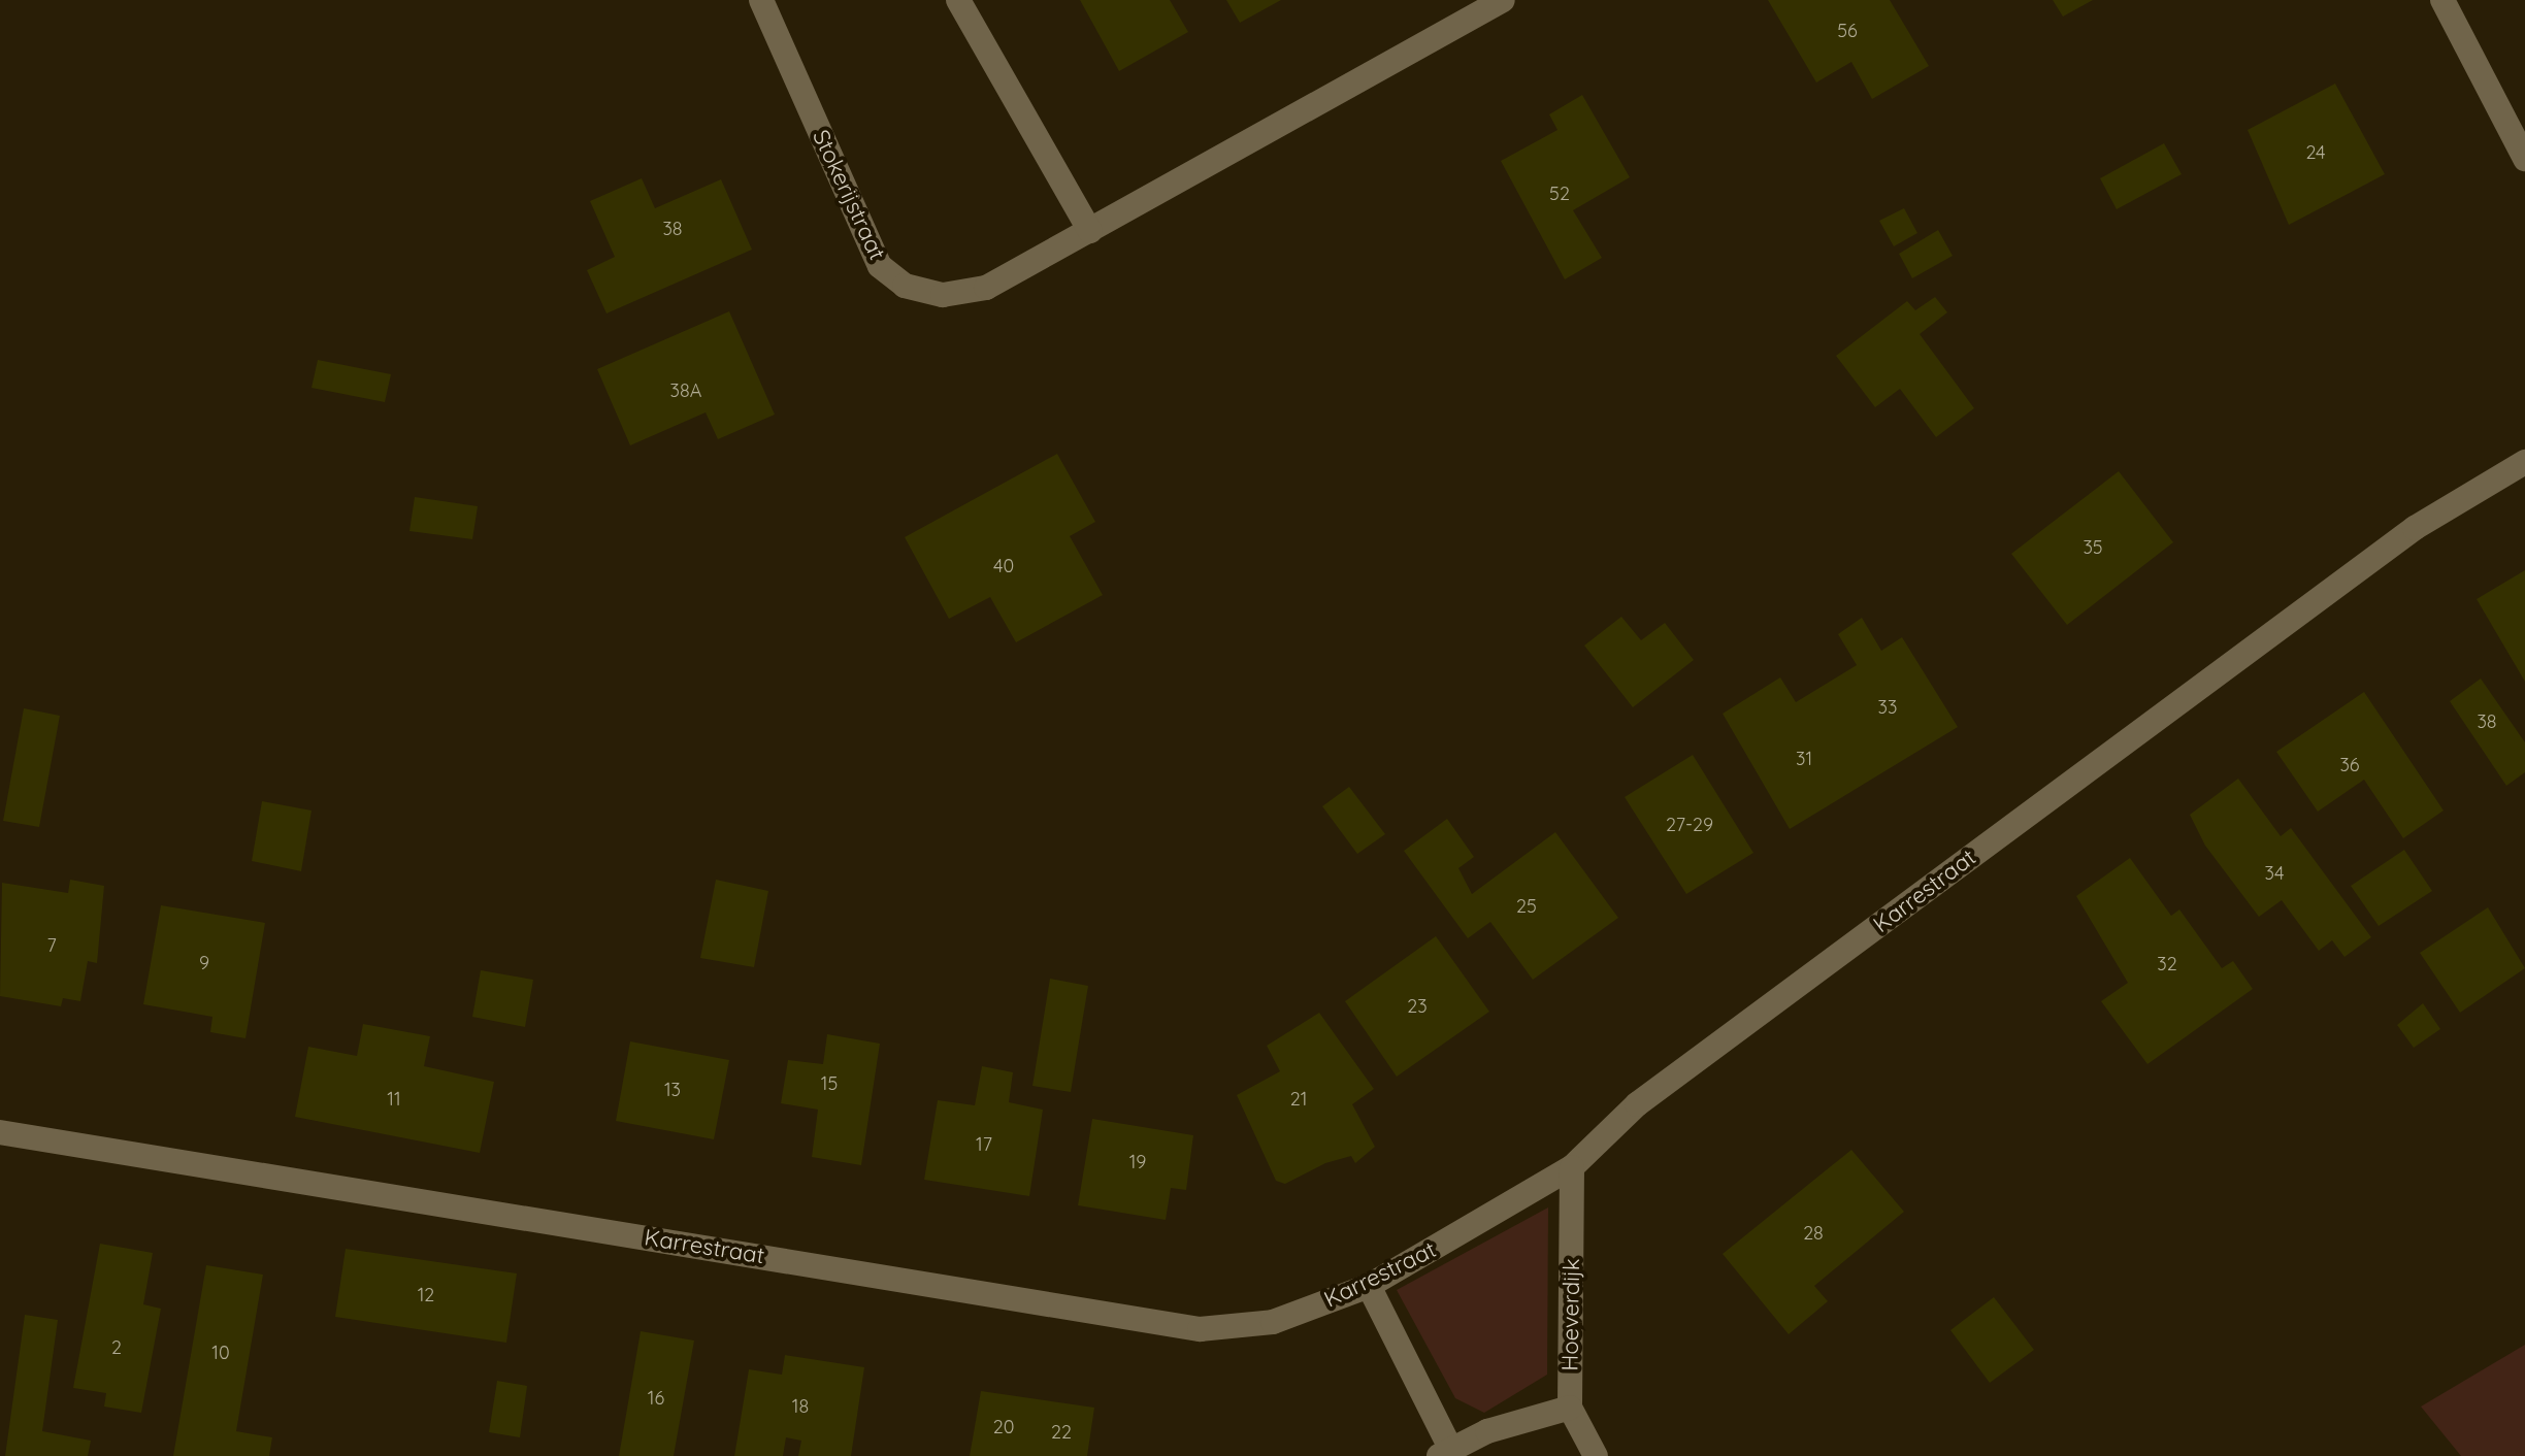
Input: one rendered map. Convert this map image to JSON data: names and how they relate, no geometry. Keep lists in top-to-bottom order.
{
  "streets": {
    "street": ["Stokerijstraat", "Karrestraat", "Hoeverdijk"]
  },
  "crossings": [
    ["Karrestraat", "Hoeverdijk"]
  ],
  "house_numbers": [
    "56",
    "24",
    "52",
    "38",
    "38A",
    "35",
    "40",
    "33",
    "38",
    "31",
    "36",
    "27-29",
    "34",
    "25",
    "7",
    "9",
    "32",
    "23",
    "15",
    "13",
    "11",
    "21",
    "17",
    "19",
    "28",
    "12",
    "2",
    "10",
    "16",
    "18",
    "20",
    "22"
  ]
}
